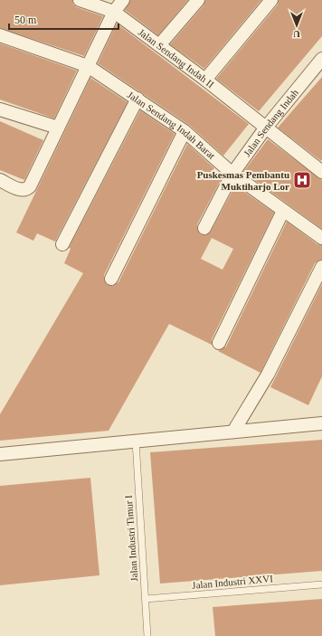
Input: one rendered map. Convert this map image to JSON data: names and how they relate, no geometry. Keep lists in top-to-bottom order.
{
  "streets": {
    "street": ["Jalan Sendang Indah II", "Jalan Sendang Indah", "Jalan Sendang Indah Barat"],
    "lane": ["Jalan Industri Timur I", "Jalan Industri XXVI"]
  },
  "crossings": [
    ["Jalan Sendang Indah II", "Jalan Sendang Indah"],
    ["Jalan Sendang Indah", "Jalan Sendang Indah Barat"],
    ["Jalan Industri Timur I", "Jalan Industri XXVI"]
  ],
  "places": {
    "hospital": ["Puskesmas Pembantu Muktiharjo Lor"]
  },
  "scale_bar": "50 m",
  "north": "bottom"
}
